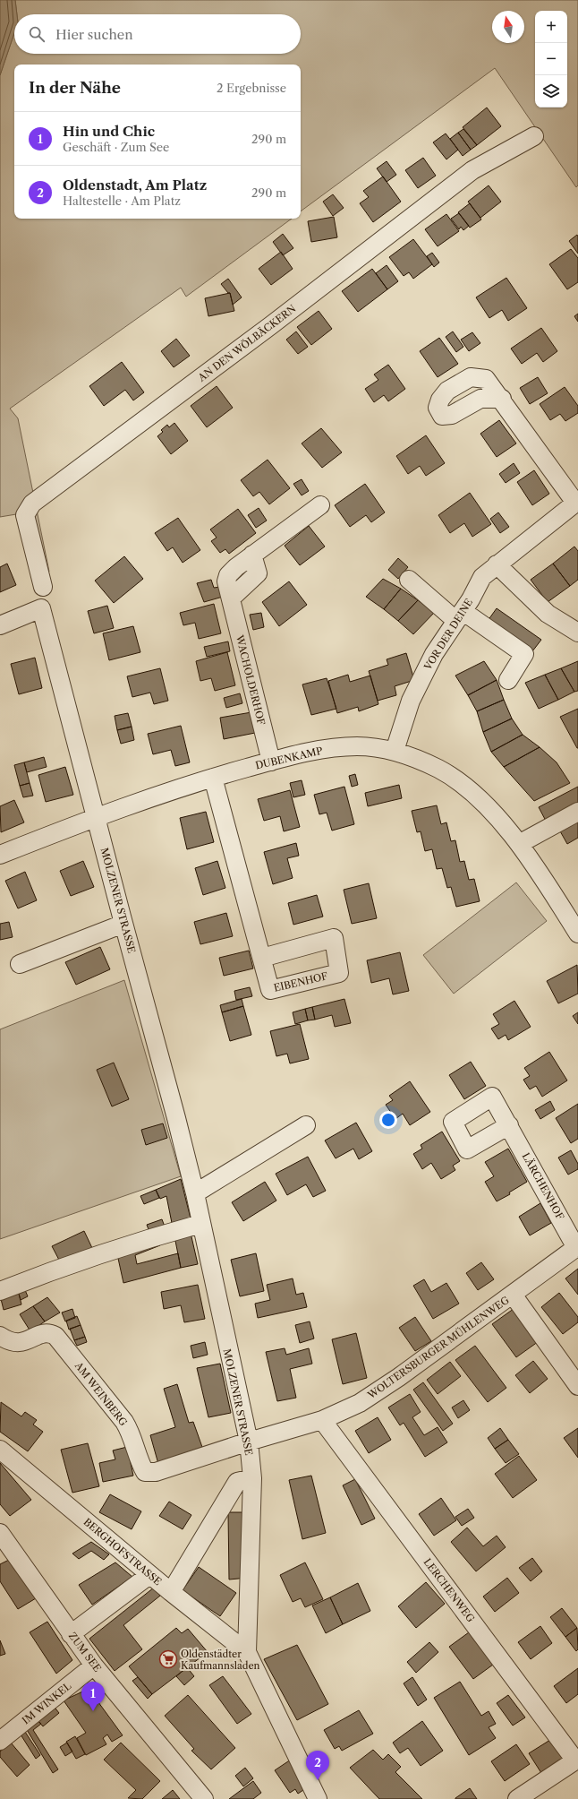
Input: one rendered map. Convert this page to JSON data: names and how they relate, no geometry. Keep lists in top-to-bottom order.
{
  "streets": {
    "street": [
      "AN DEN WÖLBÄCKERN",
      "VOR DER DEINE",
      "WACHOLDERHOF",
      "DUBENKAMP",
      "MOLZENER STRASSE",
      "LÄRCHENHOF",
      "WOLTERSBURGER MÜHLENWEG",
      "AM WEINBERG",
      "BERGHOFSTRASSE",
      "LERCHENWEG",
      "ZUM SEE",
      "IM WINKEL"
    ]
  },
  "crossings": [
    ["VOR DER DEINE", "DUBENKAMP"],
    ["WACHOLDERHOF", "DUBENKAMP"],
    ["DUBENKAMP", "MOLZENER STRASSE"],
    ["MOLZENER STRASSE", "WOLTERSBURGER MÜHLENWEG"],
    ["MOLZENER STRASSE", "AM WEINBERG"],
    ["MOLZENER STRASSE", "BERGHOFSTRASSE"],
    ["LÄRCHENHOF", "WOLTERSBURGER MÜHLENWEG"],
    ["WOLTERSBURGER MÜHLENWEG", "AM WEINBERG"],
    ["WOLTERSBURGER MÜHLENWEG", "LERCHENWEG"],
    ["ZUM SEE", "IM WINKEL"]
  ],
  "places": {
    "supermarket": ["Oldenstädter Kaufmannsladen"]
  },
  "north": "top",
  "page": {
    "map_buttons": ["+", "−"],
    "search": "Hier suchen",
    "heading": ["In der Nähe", "2 Ergebnisse"],
    "list": [
      {
        "mark": "1",
        "name": "Hin und Chic",
        "note": "Geschäft · Zum See",
        "value": "290 m"
      },
      {
        "mark": "2",
        "name": "Oldenstadt, Am Platz",
        "note": "Haltestelle · Am Platz",
        "value": "290 m"
      }
    ],
    "pins": ["1", "2"]
  }
}
